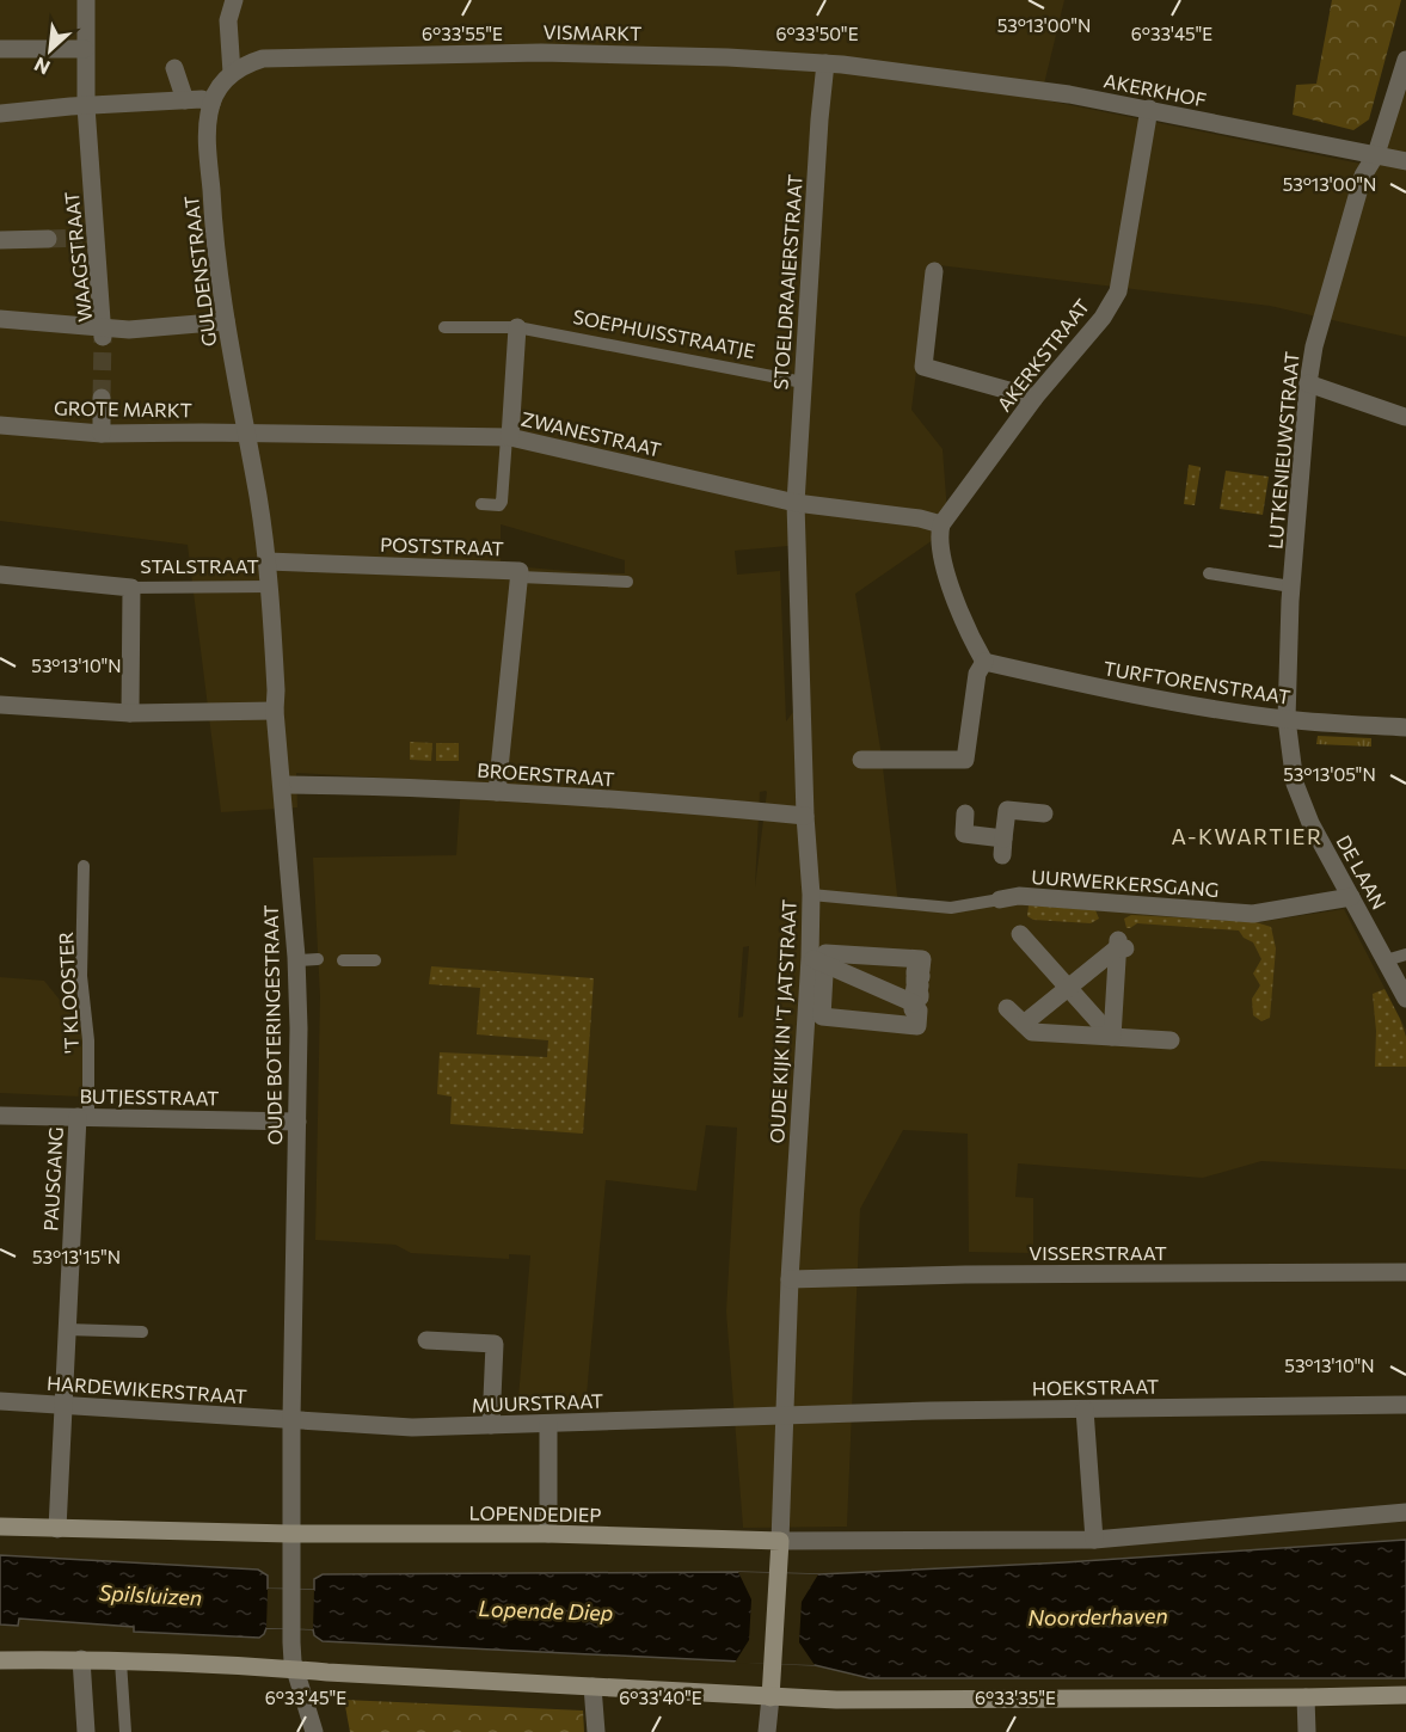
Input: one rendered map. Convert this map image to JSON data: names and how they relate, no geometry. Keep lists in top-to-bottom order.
{
  "streets": {
    "street": [
      "VISMARKT",
      "AKERKHOF",
      "WAAGSTRAAT",
      "GULDENSTRAAT",
      "STOELDRAAIERSTRAAT",
      "AKERKSTRAAT",
      "GROTE MARKT",
      "ZWANESTRAAT",
      "LUTKENIEUWSTRAAT",
      "POSTSTRAAT",
      "STALSTRAAT",
      "TURFTORENSTRAAT",
      "BROERSTRAAT",
      "DE LAAN",
      "UURWERKERSGANG",
      "OUDE KIJK IN 'T JATSTRAAT",
      "OUDE BOTERINGESTRAAT",
      "BUTJESSTRAAT",
      "PAUSGANG",
      "VISSERSTRAAT",
      "HOEKSTRAAT",
      "HARDEWIKERSTRAAT",
      "MUURSTRAAT",
      "LOPENDEDIEP"
    ],
    "lane": ["SOEPHUISSTRAATJE", "'T KLOOSTER"]
  },
  "crossings": [
    ["VISMARKT", "AKERKHOF"],
    ["VISMARKT", "STOELDRAAIERSTRAAT"],
    ["AKERKHOF", "STOELDRAAIERSTRAAT"],
    ["AKERKHOF", "AKERKSTRAAT"],
    ["AKERKHOF", "LUTKENIEUWSTRAAT"],
    ["WAAGSTRAAT", "GULDENSTRAAT"],
    ["GULDENSTRAAT", "GROTE MARKT"],
    ["GULDENSTRAAT", "ZWANESTRAAT"],
    ["GULDENSTRAAT", "OUDE BOTERINGESTRAAT"],
    ["STOELDRAAIERSTRAAT", "SOEPHUISSTRAATJE"],
    ["STOELDRAAIERSTRAAT", "ZWANESTRAAT"],
    ["STOELDRAAIERSTRAAT", "OUDE KIJK IN 'T JATSTRAAT"],
    ["AKERKSTRAAT", "ZWANESTRAAT"],
    ["GROTE MARKT", "ZWANESTRAAT"],
    ["GROTE MARKT", "OUDE BOTERINGESTRAAT"],
    ["ZWANESTRAAT", "OUDE KIJK IN 'T JATSTRAAT"],
    ["ZWANESTRAAT", "OUDE BOTERINGESTRAAT"],
    ["LUTKENIEUWSTRAAT", "TURFTORENSTRAAT"],
    ["LUTKENIEUWSTRAAT", "DE LAAN"],
    ["POSTSTRAAT", "BROERSTRAAT"],
    ["POSTSTRAAT", "OUDE BOTERINGESTRAAT"],
    ["STALSTRAAT", "OUDE BOTERINGESTRAAT"],
    ["TURFTORENSTRAAT", "DE LAAN"],
    ["BROERSTRAAT", "OUDE KIJK IN 'T JATSTRAAT"],
    ["BROERSTRAAT", "OUDE BOTERINGESTRAAT"],
    ["DE LAAN", "UURWERKERSGANG"],
    ["UURWERKERSGANG", "OUDE KIJK IN 'T JATSTRAAT"],
    ["'T KLOOSTER", "BUTJESSTRAAT"],
    ["'T KLOOSTER", "PAUSGANG"],
    ["OUDE KIJK IN 'T JATSTRAAT", "VISSERSTRAAT"],
    ["OUDE KIJK IN 'T JATSTRAAT", "HOEKSTRAAT"],
    ["OUDE KIJK IN 'T JATSTRAAT", "MUURSTRAAT"],
    ["OUDE KIJK IN 'T JATSTRAAT", "LOPENDEDIEP"],
    ["OUDE BOTERINGESTRAAT", "BUTJESSTRAAT"],
    ["OUDE BOTERINGESTRAAT", "HARDEWIKERSTRAAT"],
    ["OUDE BOTERINGESTRAAT", "MUURSTRAAT"],
    ["OUDE BOTERINGESTRAAT", "LOPENDEDIEP"],
    ["BUTJESSTRAAT", "PAUSGANG"],
    ["PAUSGANG", "HARDEWIKERSTRAAT"],
    ["HOEKSTRAAT", "MUURSTRAAT"],
    ["HARDEWIKERSTRAAT", "MUURSTRAAT"]
  ],
  "districts": ["A-KWARTIER"],
  "water": ["Spilsluizen", "Lopende Diep", "Noorderhaven"],
  "north": "bottom left",
  "coordinates": [
    "53°13'00\"N",
    "6°33'55\"E",
    "6°33'50\"E",
    "6°33'45\"E",
    "53°13'10\"N",
    "53°13'05\"N",
    "53°13'15\"N",
    "6°33'40\"E",
    "6°33'35\"E"
  ]
}
